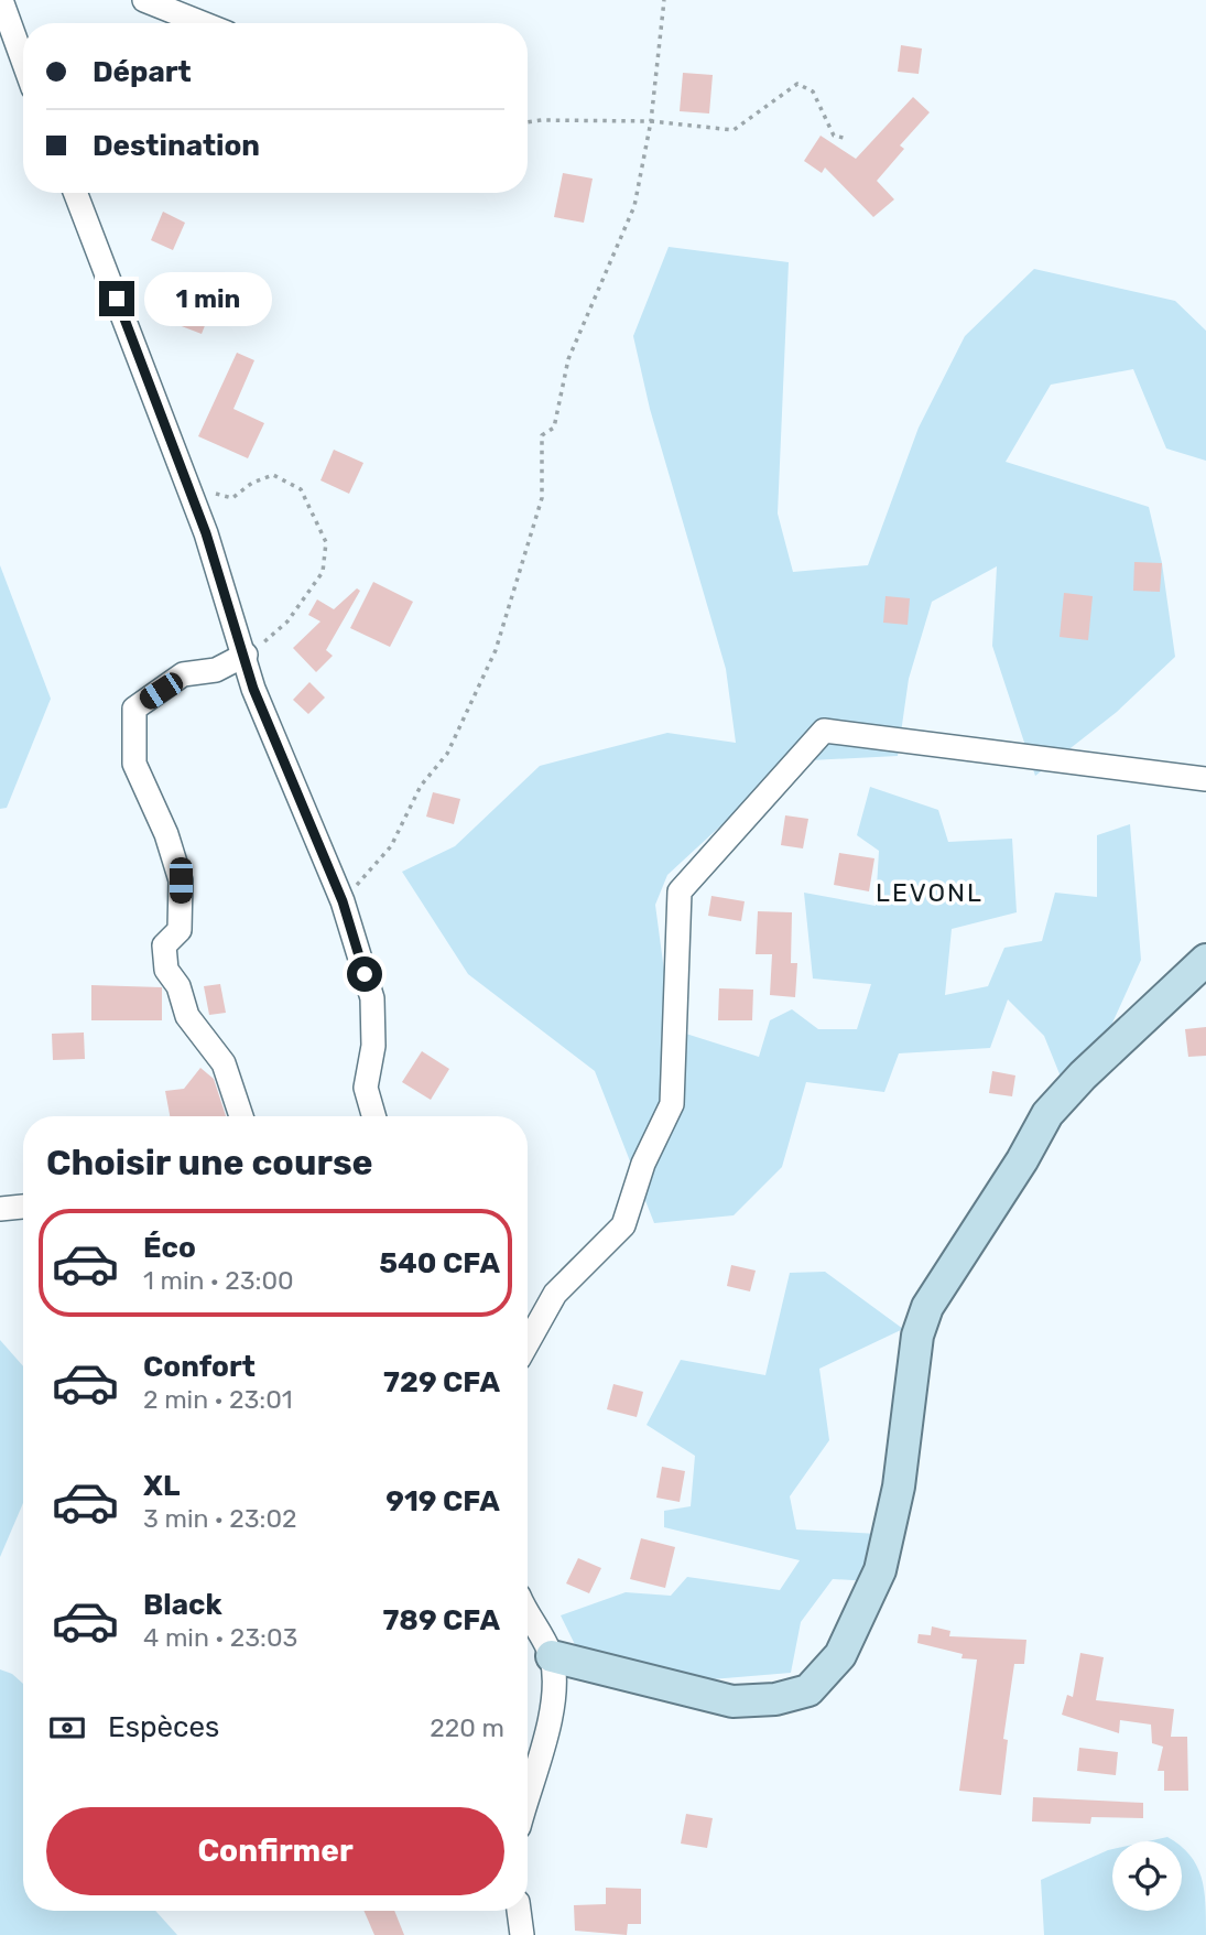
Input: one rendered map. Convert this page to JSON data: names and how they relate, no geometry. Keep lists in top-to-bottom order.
{
  "districts": ["LEVONL"],
  "page": {
    "banner": ["Départ", "Destination"],
    "bubble": "1 min",
    "heading": "Choisir une course",
    "list": [
      {
        "name": "Éco",
        "note": "1 min · 23:00",
        "value": "540 CFA"
      },
      {
        "name": "Confort",
        "note": "2 min · 23:01",
        "value": "729 CFA"
      },
      {
        "name": "XL",
        "note": "3 min · 23:02",
        "value": "919 CFA"
      },
      {
        "name": "Black",
        "note": "4 min · 23:03",
        "value": "789 CFA"
      }
    ],
    "pay": ["Espèces", "220 m"],
    "buttons": "Confirmer"
  }
}
